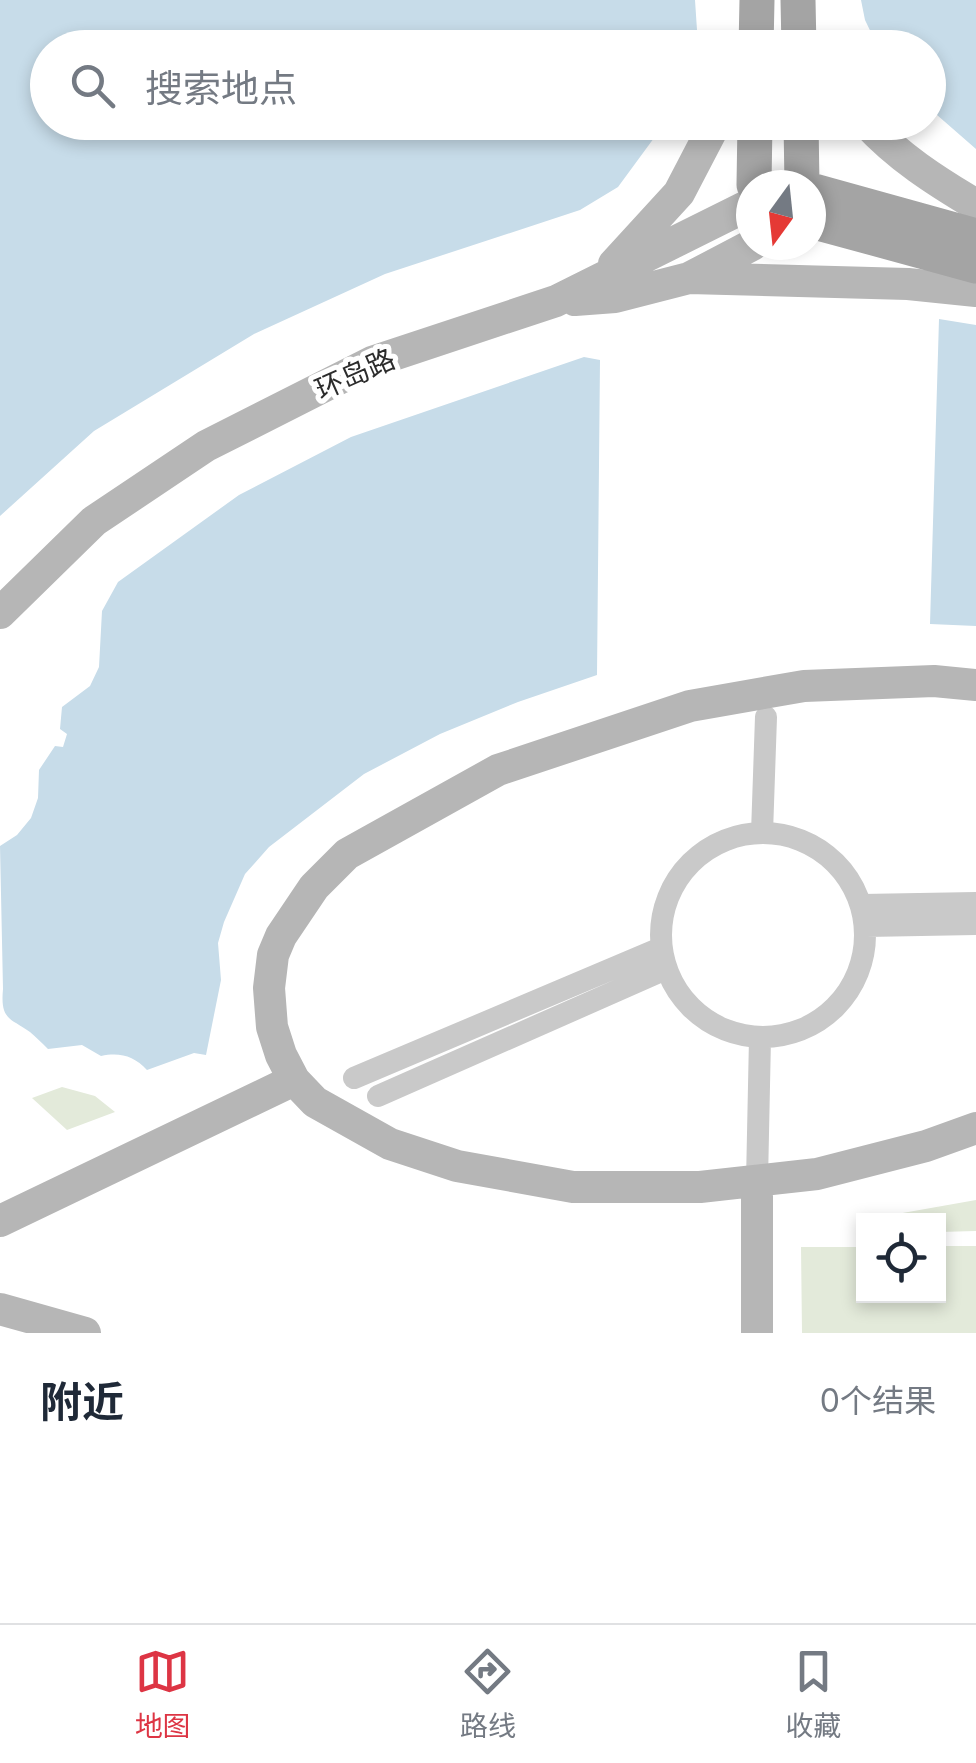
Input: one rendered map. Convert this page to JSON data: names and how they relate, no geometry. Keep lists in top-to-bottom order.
{
  "streets": {
    "street": ["环岛路"]
  },
  "north": "bottom",
  "page": {
    "search": "搜索地点",
    "heading": ["附近", "0个结果"],
    "nav": ["地图", "路线", "收藏"]
  }
}
